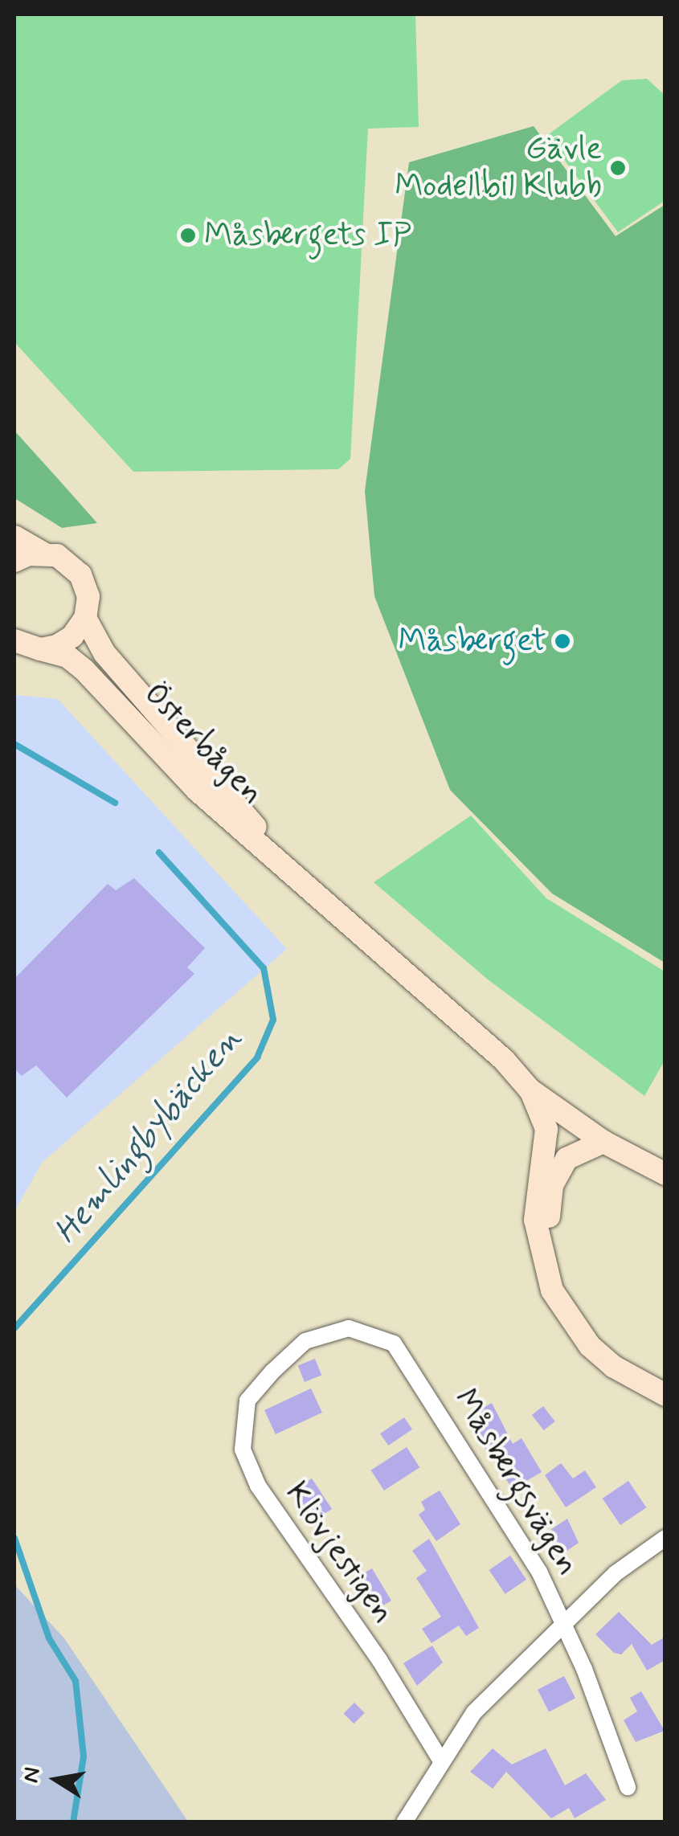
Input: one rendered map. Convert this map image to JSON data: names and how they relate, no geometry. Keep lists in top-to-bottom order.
{
  "streets": {
    "main road": ["Österbågen"],
    "street": ["Måsbergsvägen", "Klövjestigen"]
  },
  "crossings": [
    ["Måsbergsvägen", "Klövjestigen"]
  ],
  "water": ["Hemlingbybäcken"],
  "places": ["Gävle Modellbil Klubb", "Måsbergets IP", "Måsberget"],
  "north": "left"
}
